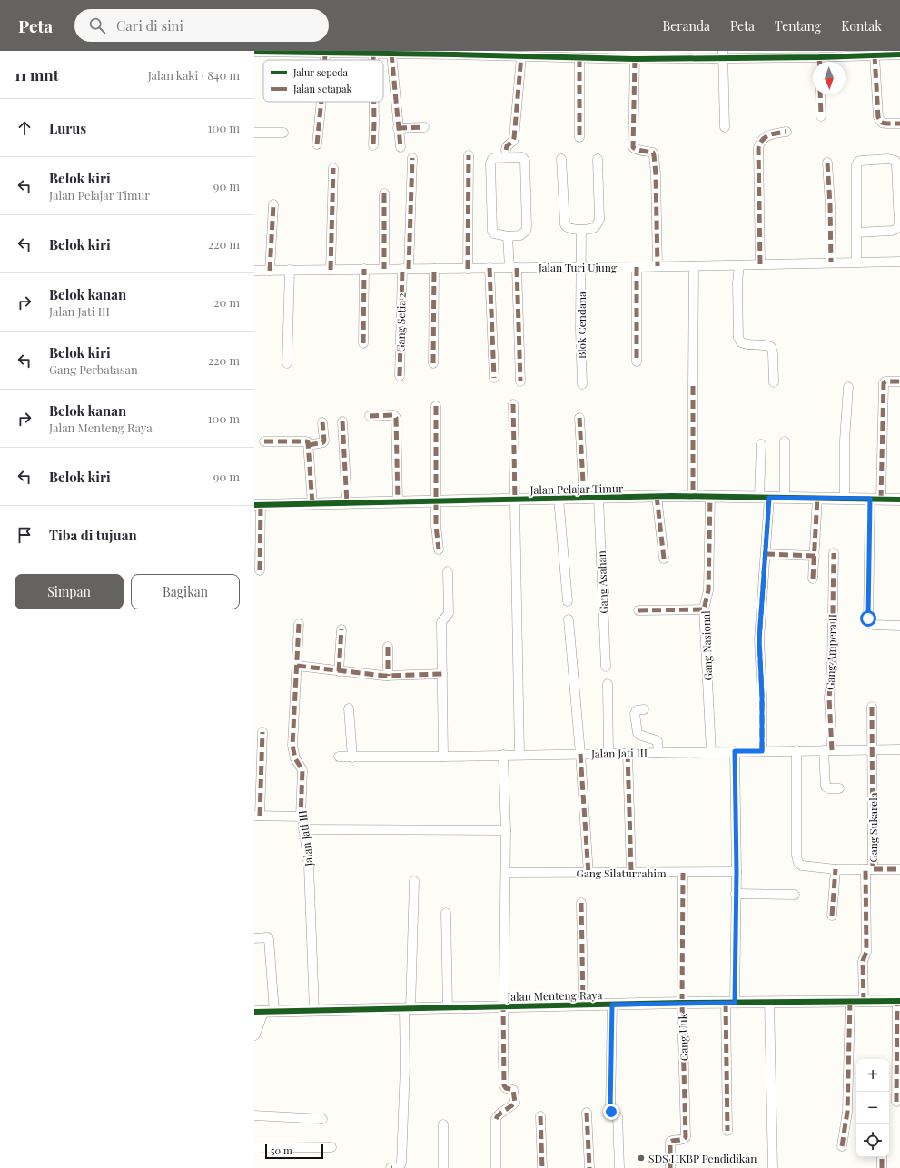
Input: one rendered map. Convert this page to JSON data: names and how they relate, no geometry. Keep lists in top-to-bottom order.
{
  "streets": {
    "street": [
      "Jalan Turi Ujung",
      "Gang Setia 2",
      "Blok Cendana",
      "Jalan Pelajar Timur",
      "Gang Asahan",
      "Gang Nasional",
      "Gang Ampera II",
      "Jalan Jati III",
      "Gang Sukarela",
      "Gang Silaturrahim",
      "Jalan Menteng Raya",
      "Gang Uuk"
    ]
  },
  "crossings": [
    ["Jalan Turi Ujung", "Gang Setia 2"],
    ["Jalan Turi Ujung", "Blok Cendana"],
    ["Jalan Pelajar Timur", "Gang Asahan"],
    ["Jalan Pelajar Timur", "Gang Nasional"],
    ["Gang Nasional", "Jalan Jati III"],
    ["Gang Ampera II", "Jalan Jati III"],
    ["Jalan Jati III", "Gang Sukarela"],
    ["Jalan Jati III", "Jalan Menteng Raya"],
    ["Gang Silaturrahim", "Gang Uuk"],
    ["Jalan Menteng Raya", "Gang Uuk"]
  ],
  "places": ["SDS HKBP Pendidikan"],
  "legend": ["Jalur sepeda", "Jalan setapak"],
  "scale_bar": "50 m",
  "north": "bottom",
  "page": {
    "header": "Peta",
    "search": "Cari di sini",
    "nav": [
      "Beranda",
      "Peta",
      "Tentang",
      "Kontak"
    ],
    "heading": ["11 mnt", "Jalan kaki · 840 m"],
    "list": [
      ["Lurus", "100 m"],
      ["Belok kiri", "Jalan Pelajar Timur", "90 m"],
      ["Belok kiri", "220 m"],
      ["Belok kanan", "Jalan Jati III", "20 m"],
      ["Belok kiri", "Gang Perbatasan", "220 m"],
      ["Belok kanan", "Jalan Menteng Raya", "100 m"],
      ["Belok kiri", "90 m"],
      "Tiba di tujuan"
    ],
    "buttons": ["Simpan", "Bagikan"],
    "map_buttons": ["+", "−"],
    "scale": "50 m"
  }
}
